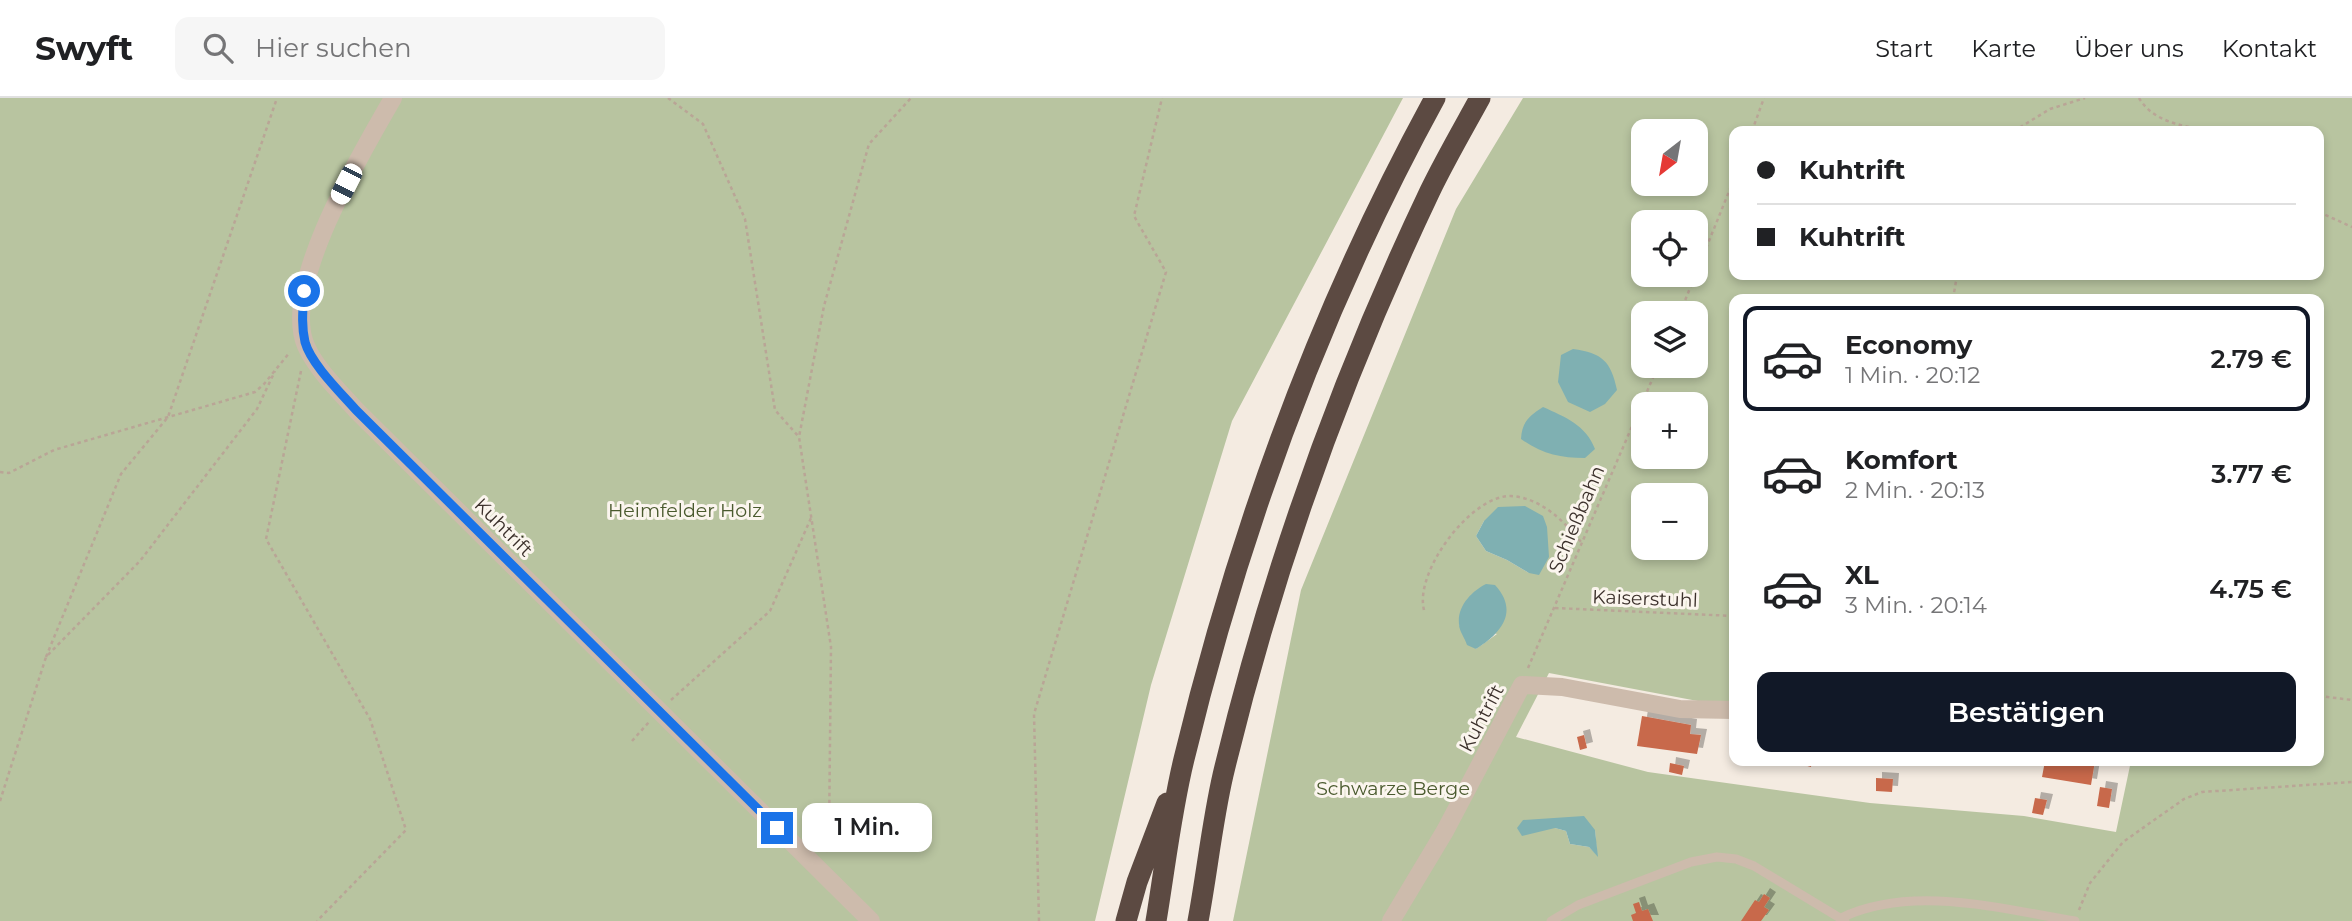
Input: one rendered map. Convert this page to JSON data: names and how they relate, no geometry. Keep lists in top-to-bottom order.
{
  "streets": {
    "street": ["Kuhtrift"],
    "path": ["Schießbahn", "Kaiserstuhl"]
  },
  "crossings": [
    ["Schießbahn", "Kuhtrift"],
    ["Schießbahn", "Kaiserstuhl"]
  ],
  "parks": ["Heimfelder Holz", "Schwarze Berge"],
  "north": "bottom left",
  "page": {
    "header": "Swyft",
    "search": "Hier suchen",
    "nav": [
      "Start",
      "Karte",
      "Über uns",
      "Kontakt"
    ],
    "map_buttons": ["+", "−"],
    "banner": ["Kuhtrift", "Kuhtrift"],
    "list": [
      {
        "name": "Economy",
        "note": "1 Min. · 20:12",
        "value": "2.79 €"
      },
      {
        "name": "Komfort",
        "note": "2 Min. · 20:13",
        "value": "3.77 €"
      },
      {
        "name": "XL",
        "note": "3 Min. · 20:14",
        "value": "4.75 €"
      }
    ],
    "buttons": "Bestätigen",
    "bubble": "1 Min."
  }
}
